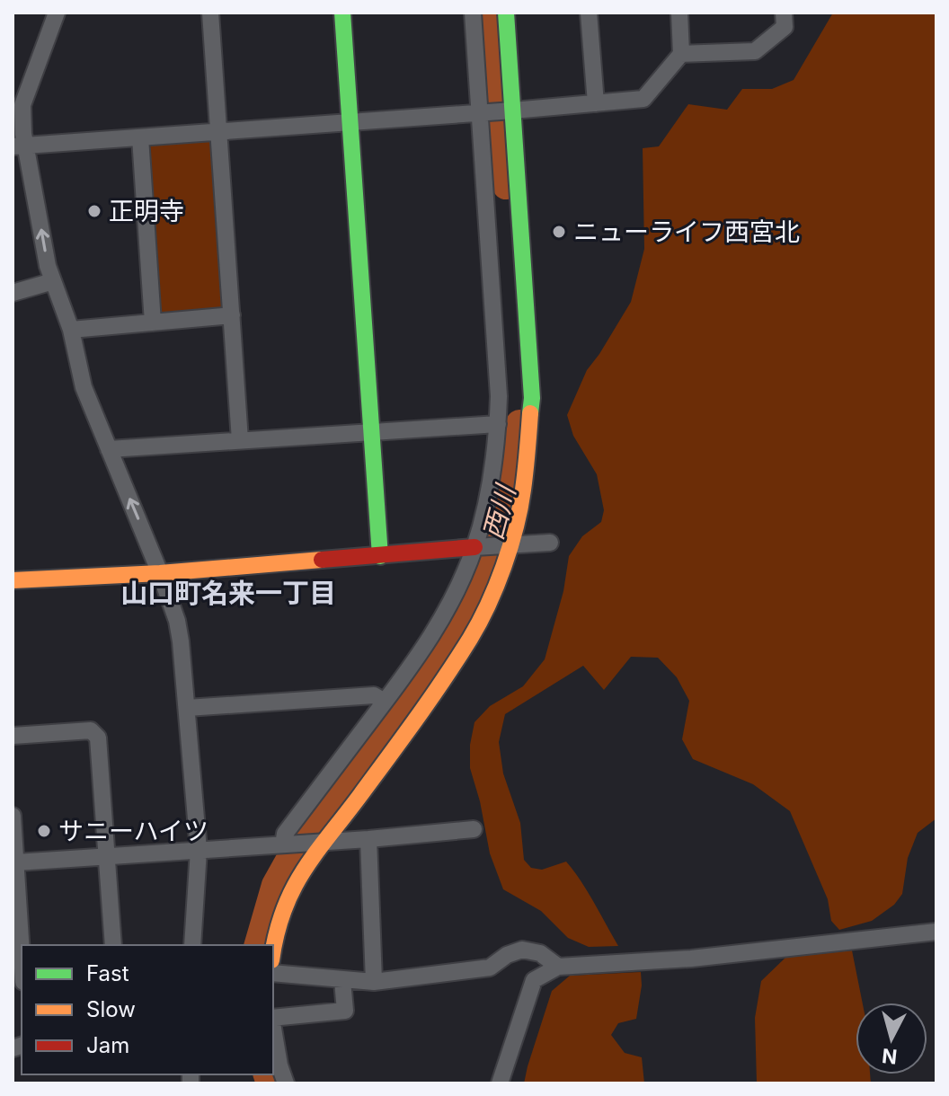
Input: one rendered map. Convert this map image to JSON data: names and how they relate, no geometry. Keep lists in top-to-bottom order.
{
  "districts": ["山口町名来一丁目"],
  "water": ["西川"],
  "places": ["正明寺", "ニューライフ西宮北", "サニーハイツ"],
  "legend": ["Fast", "Slow", "Jam"],
  "north": "bottom"
}
